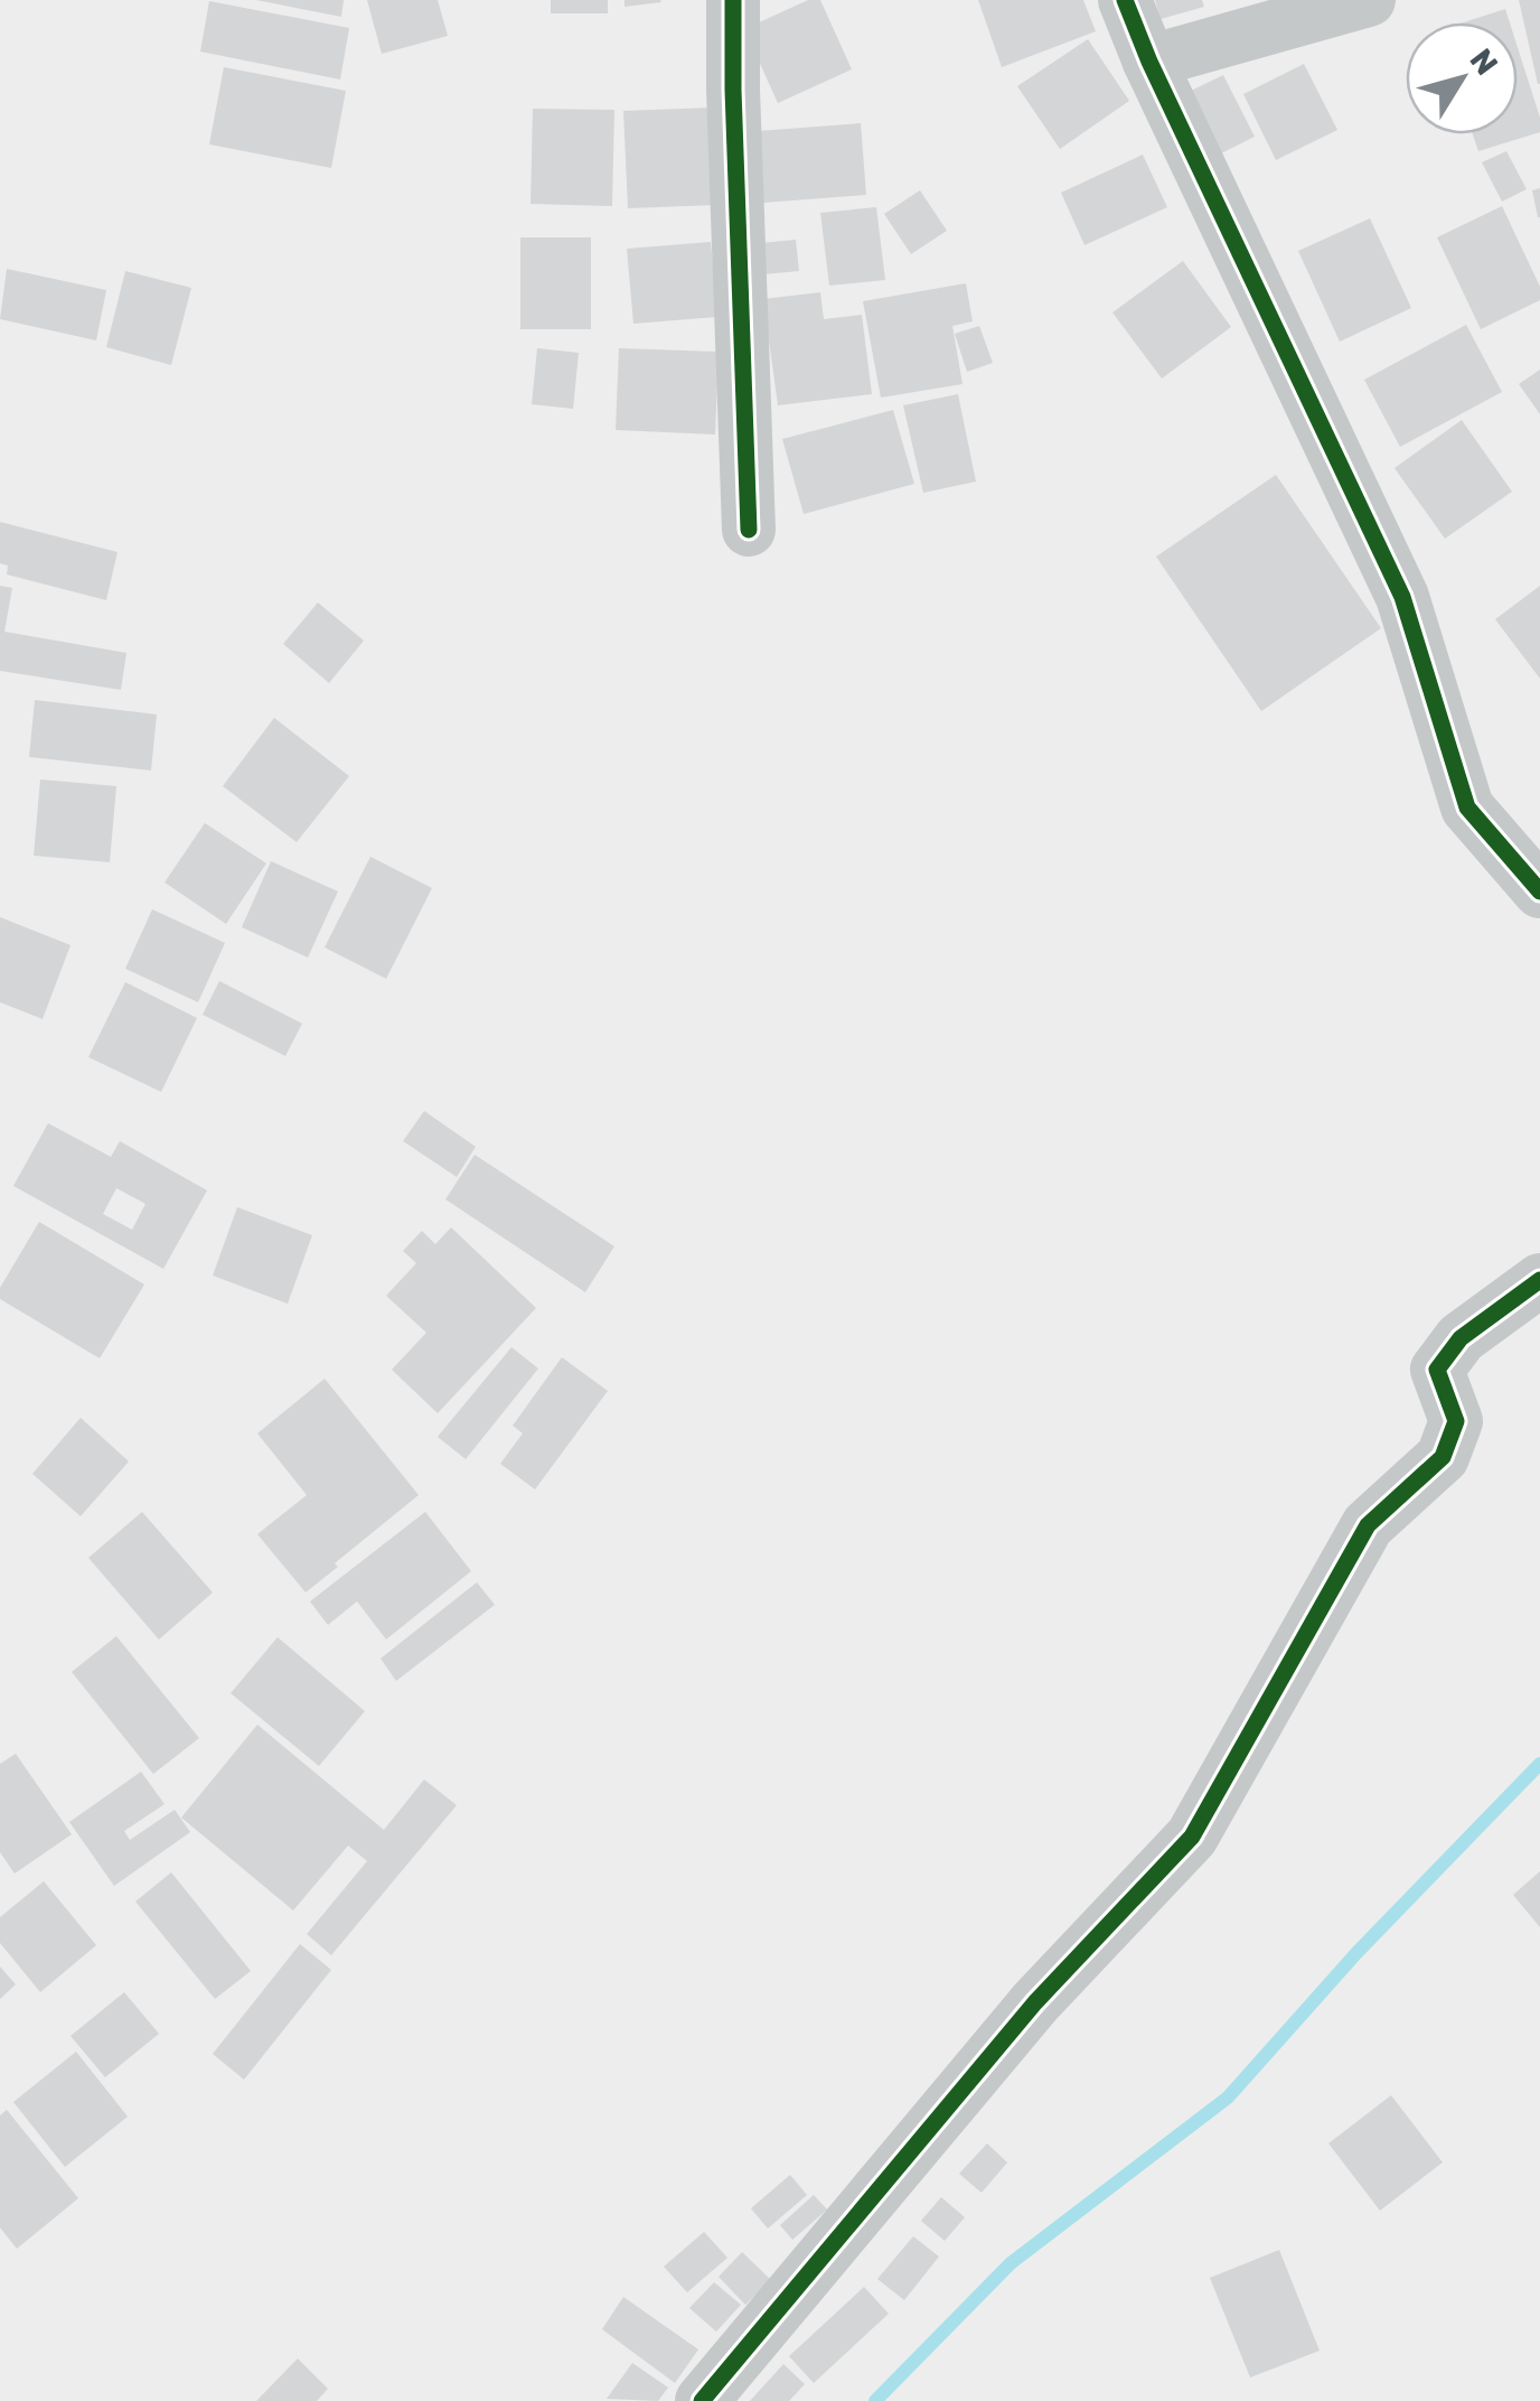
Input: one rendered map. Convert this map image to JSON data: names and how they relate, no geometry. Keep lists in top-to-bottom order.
{
  "north": "top right"
}
